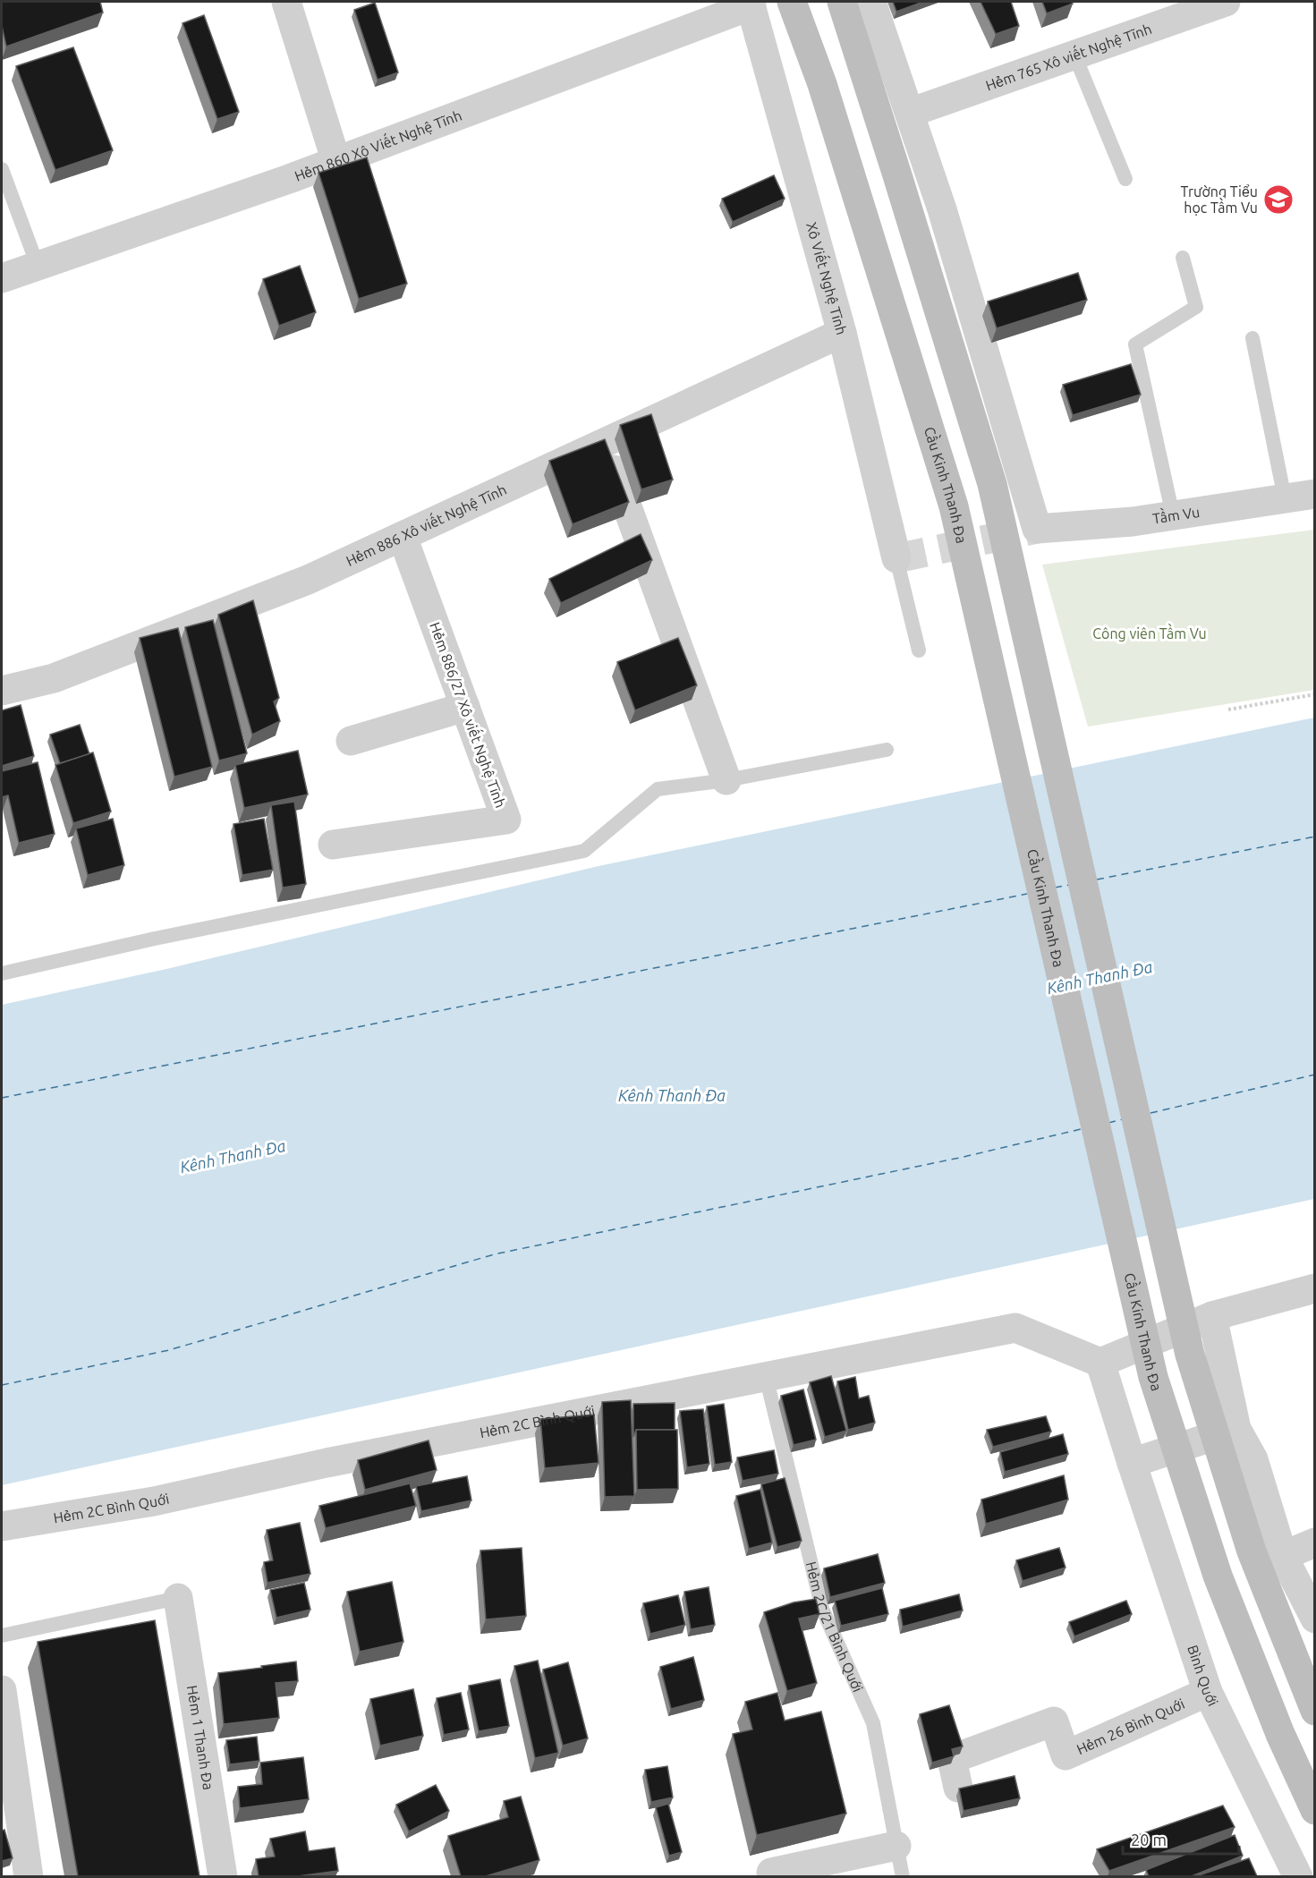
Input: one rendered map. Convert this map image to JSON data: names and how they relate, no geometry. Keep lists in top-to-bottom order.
{
  "streets": {
    "main road": ["Cầu Kinh Thanh Đa"],
    "street": [
      "Hẻm 765 Xô viết Nghệ Tĩnh",
      "Hẻm 860 Xô Viết Nghệ Tĩnh",
      "Xô Viết Nghệ Tĩnh",
      "Tầm Vu",
      "Hẻm 886 Xô viết Nghệ Tĩnh",
      "Hẻm 886/27 Xô viết Nghệ Tĩnh",
      "Hẻm 2C Bình Quới",
      "Bình Quới",
      "Hẻm 26 Bình Quới",
      "Hẻm 1 Thanh Đa"
    ],
    "lane": ["Hẻm 2C/21 Bình Quới"]
  },
  "crossings": [
    ["Hẻm 765 Xô viết Nghệ Tĩnh", "Tầm Vu"],
    ["Hẻm 860 Xô Viết Nghệ Tĩnh", "Xô Viết Nghệ Tĩnh"],
    ["Xô Viết Nghệ Tĩnh", "Hẻm 886 Xô viết Nghệ Tĩnh"],
    ["Hẻm 886 Xô viết Nghệ Tĩnh", "Hẻm 886/27 Xô viết Nghệ Tĩnh"],
    ["Hẻm 2C Bình Quới", "Hẻm 2C/21 Bình Quới"],
    ["Hẻm 2C Bình Quới", "Bình Quới"],
    ["Bình Quới", "Hẻm 26 Bình Quới"]
  ],
  "water": ["Kênh Thanh Đa"],
  "parks": ["Công viên Tầm Vu"],
  "places": {
    "school or university": ["Trường Tiểu học Tầm Vu"]
  },
  "scale_bar": "20 m"
}
